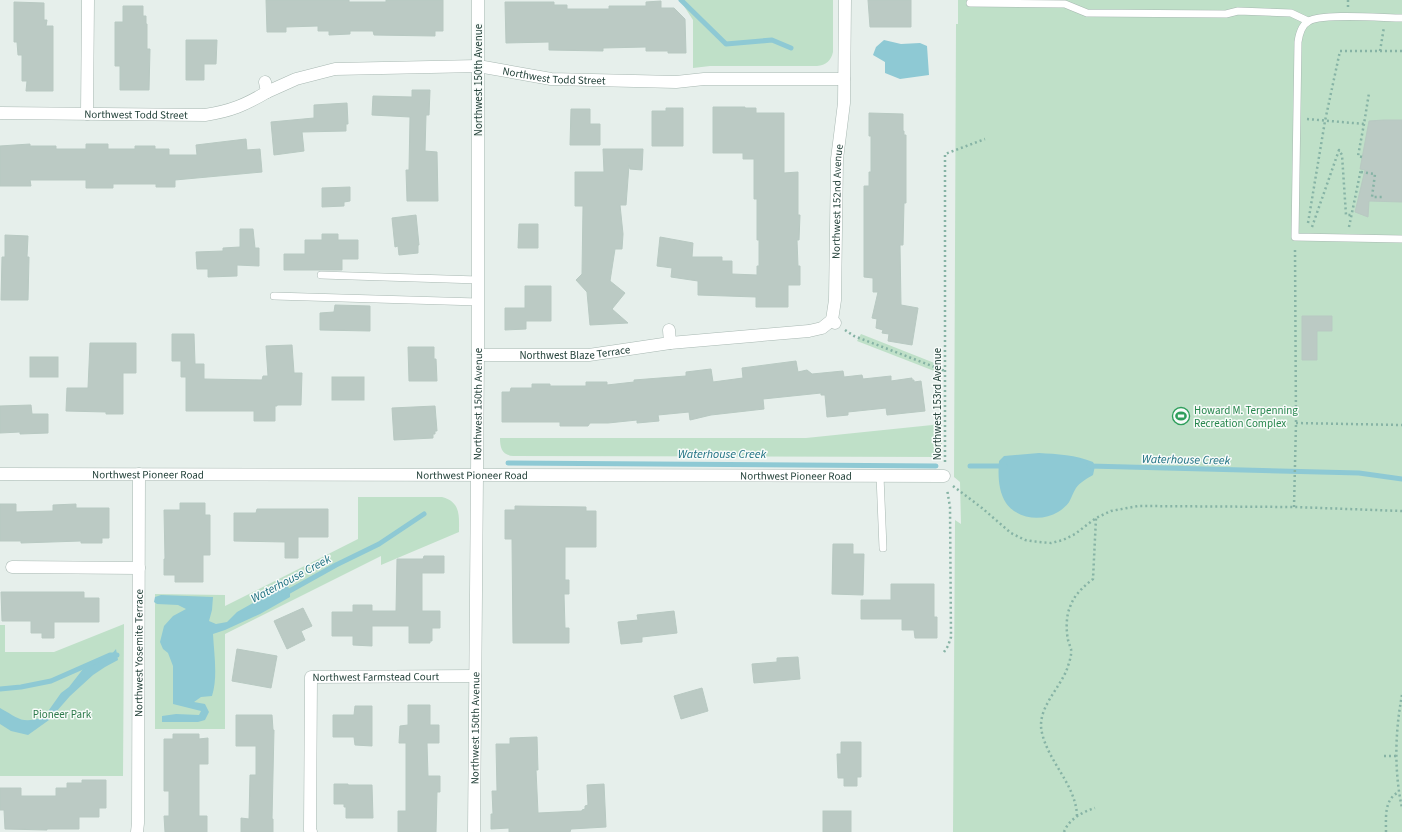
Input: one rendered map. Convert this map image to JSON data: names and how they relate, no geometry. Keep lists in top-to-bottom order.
{
  "streets": {
    "street": [
      "Northwest Todd Street",
      "Northwest 150th Avenue",
      "Northwest 152nd Avenue",
      "Northwest Blaze Terrace",
      "Northwest Pioneer Road",
      "Northwest Yosemite Terrace",
      "Northwest Farmstead Court"
    ],
    "path": ["Northwest 153rd Avenue"]
  },
  "crossings": [
    ["Northwest Todd Street", "Northwest 150th Avenue"],
    ["Northwest Todd Street", "Northwest 152nd Avenue"],
    ["Northwest 150th Avenue", "Northwest Blaze Terrace"],
    ["Northwest 150th Avenue", "Northwest Pioneer Road"],
    ["Northwest 150th Avenue", "Northwest Farmstead Court"],
    ["Northwest 152nd Avenue", "Northwest Blaze Terrace"],
    ["Northwest 153rd Avenue", "Northwest Pioneer Road"],
    ["Northwest Pioneer Road", "Northwest Yosemite Terrace"]
  ],
  "water": ["Waterhouse Creek"],
  "parks": ["Pioneer Park"],
  "places": {
    "sports": ["Howard M. Terpenning Recreation Complex"]
  }
}
